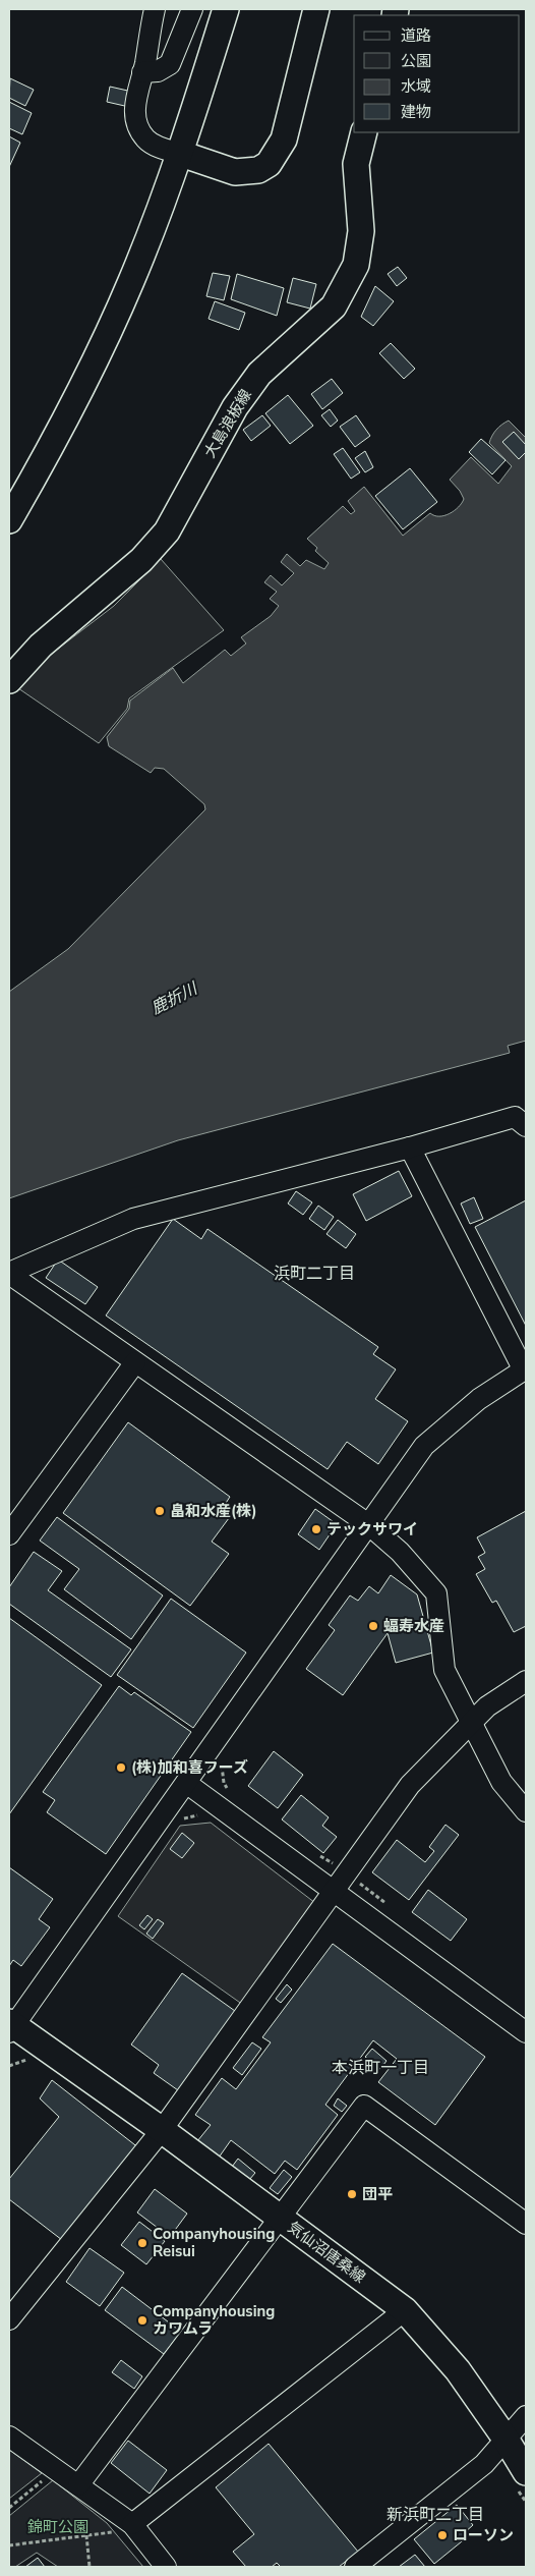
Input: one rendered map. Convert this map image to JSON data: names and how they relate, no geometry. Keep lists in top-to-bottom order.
{
  "streets": {
    "main road": ["大島浪板線", "気仙沼唐桑線"]
  },
  "districts": ["浜町二丁目", "本浜町一丁目", "新浜町二丁目"],
  "water": ["鹿折川"],
  "parks": ["錦町公園"],
  "places": [
    "畠和水産(株)",
    "テックサワイ",
    "蝠寿水産",
    "(株)加和喜フーズ",
    "団平",
    "Companyhousing Reisui",
    "Companyhousing カワムラ",
    "ローソン"
  ],
  "legend": [
    "道路",
    "公園",
    "水域",
    "建物"
  ]
}
